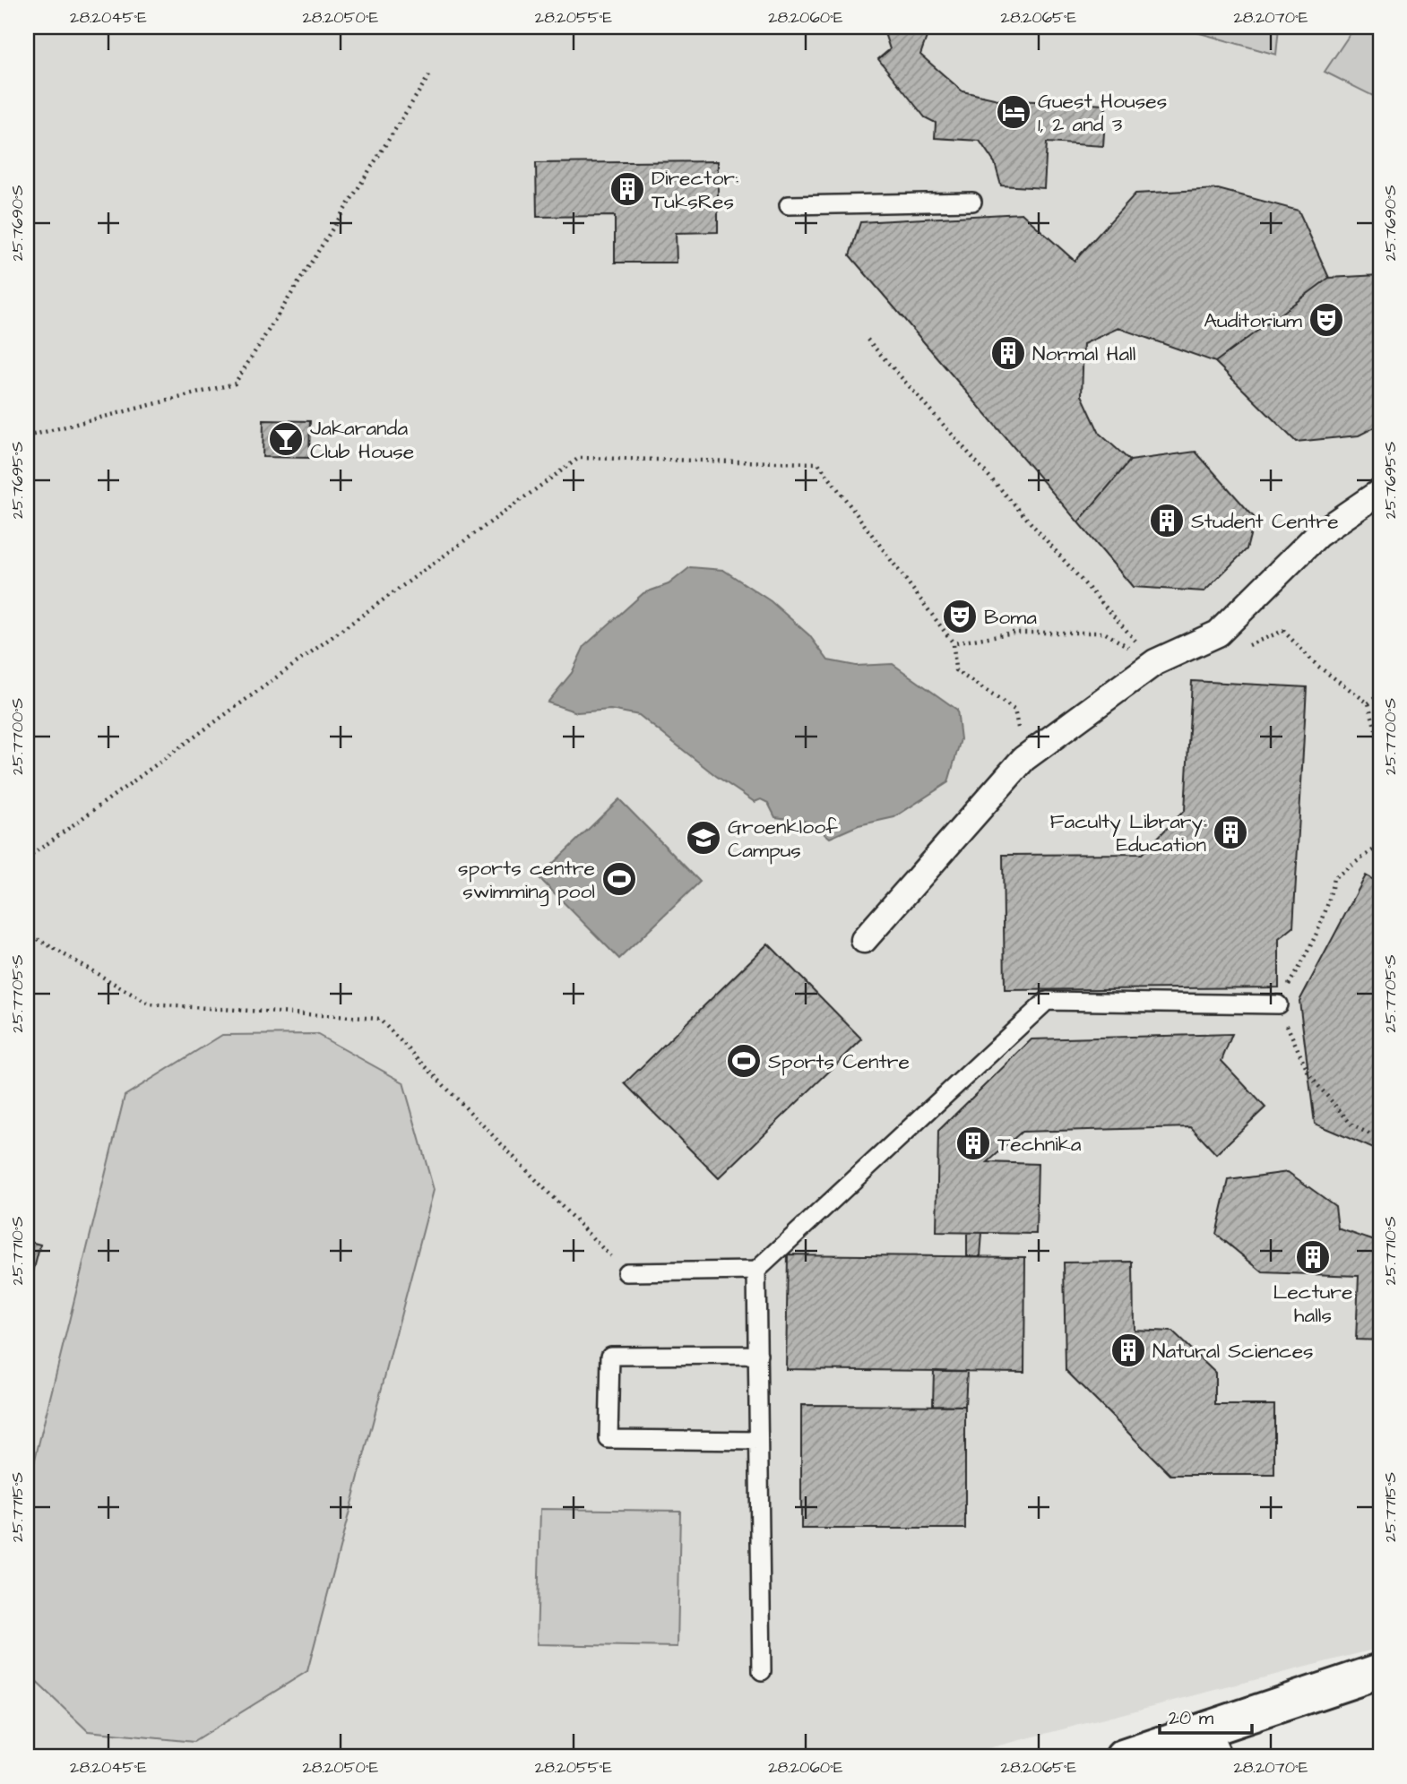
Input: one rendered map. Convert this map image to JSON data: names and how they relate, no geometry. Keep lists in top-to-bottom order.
{
  "places": {
    "hotel": ["Guest Houses 1, 2 and 3"],
    "building": [
      "Director: TuksRes",
      "Normal Hall",
      "Student Centre",
      "Faculty Library: Education",
      "Technika",
      "Lecture halls",
      "Natural Sciences"
    ],
    "theatre": ["Auditorium", "Boma"],
    "bar": ["Jakaranda Club House"],
    "school or university": ["Groenkloof Campus"],
    "sports": ["sports centre swimming pool", "Sports Centre"]
  },
  "scale_bar": "20 m",
  "coordinates": [
    "28.2045°E",
    "28.2050°E",
    "28.2055°E",
    "28.2060°E",
    "28.2065°E",
    "28.2070°E",
    "25.7690°S",
    "25.7695°S",
    "25.7700°S",
    "25.7705°S",
    "25.7710°S",
    "25.7715°S"
  ]
}
